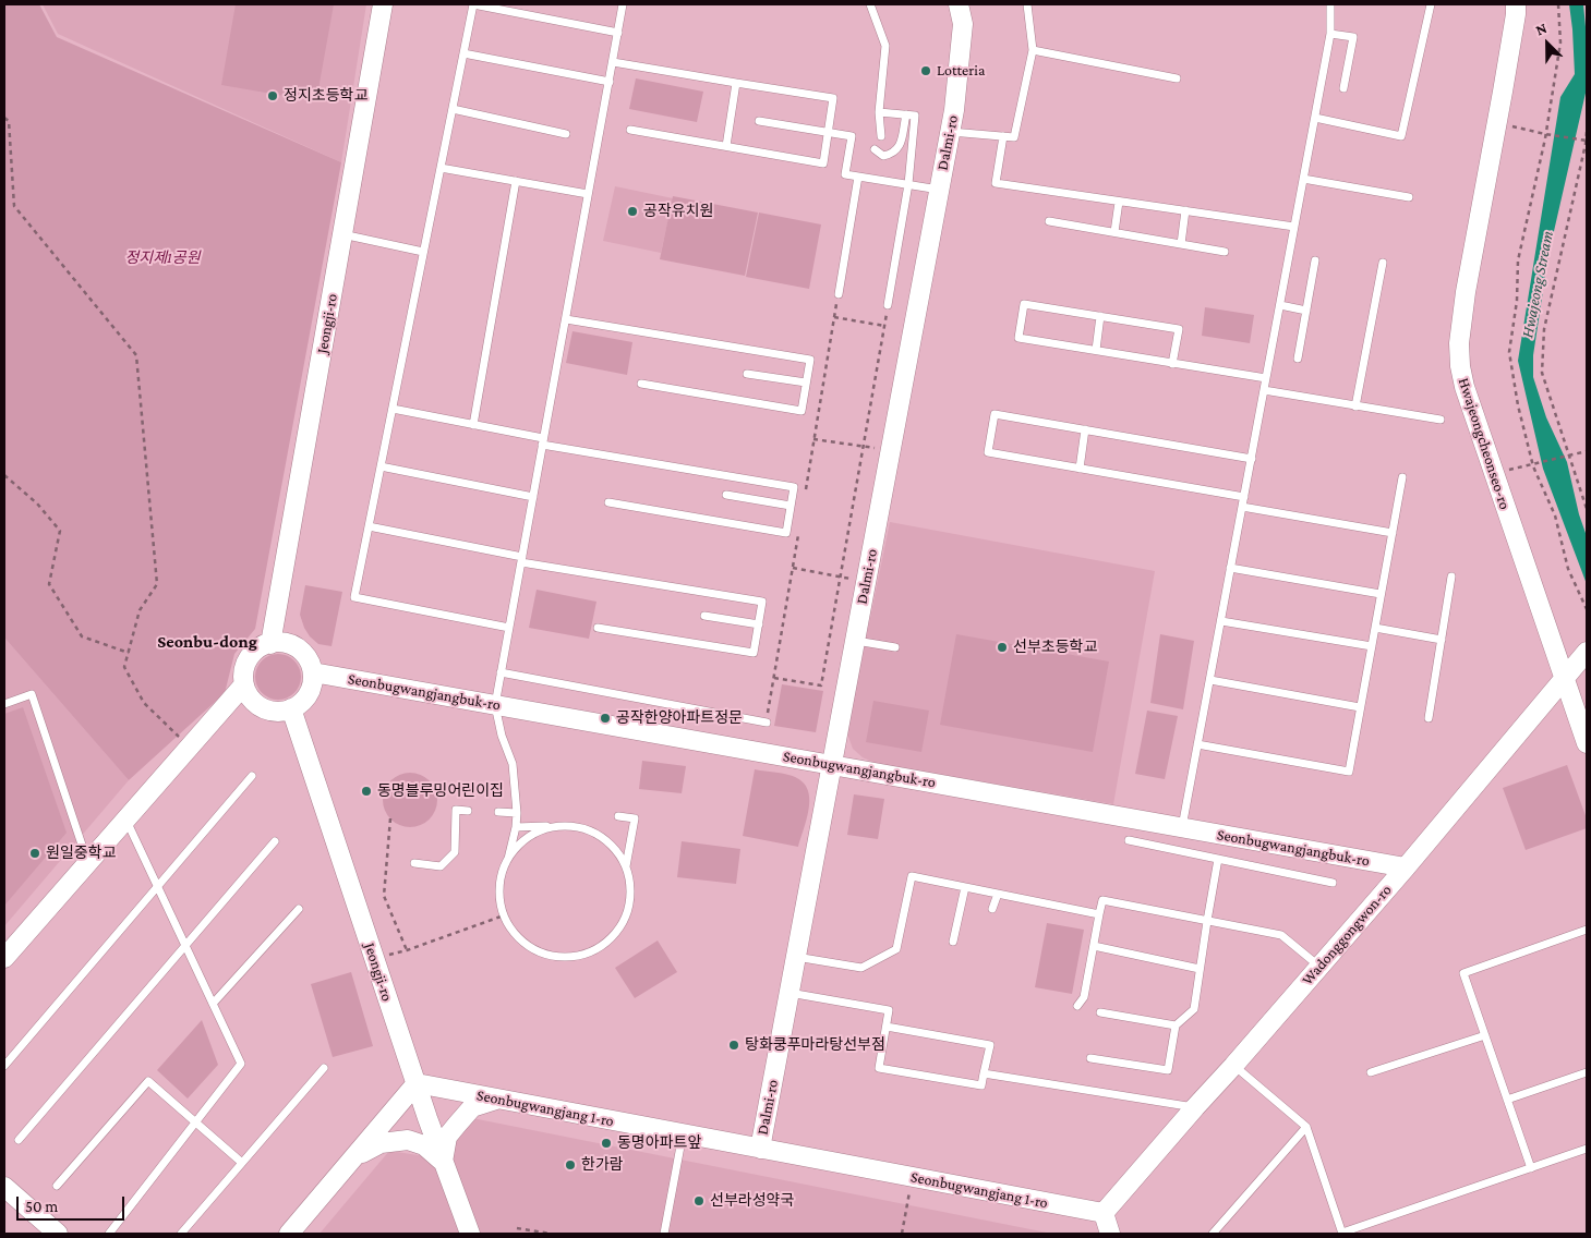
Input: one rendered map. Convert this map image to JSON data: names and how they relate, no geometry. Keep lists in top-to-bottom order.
{
  "streets": {
    "street": [
      "Dalmi-ro",
      "Jeongji-ro",
      "Hwajeongcheonseo-ro",
      "Seonbugwangjangbuk-ro",
      "Wadonggongwon-ro",
      "Seonbugwangjang 1-ro"
    ]
  },
  "crossings": [
    ["Dalmi-ro", "Seonbugwangjangbuk-ro"],
    ["Dalmi-ro", "Seonbugwangjang 1-ro"],
    ["Jeongji-ro", "Seonbugwangjangbuk-ro"],
    ["Jeongji-ro", "Seonbugwangjang 1-ro"],
    ["Hwajeongcheonseo-ro", "Wadonggongwon-ro"],
    ["Seonbugwangjangbuk-ro", "Wadonggongwon-ro"],
    ["Wadonggongwon-ro", "Seonbugwangjang 1-ro"]
  ],
  "districts": ["Seonbu-dong"],
  "water": ["Hwajeong Stream"],
  "parks": ["정지제1공원"],
  "places": [
    "Lotteria",
    "정지초등학교",
    "공작유치원",
    "선부초등학교",
    "공작한양아파트정문",
    "동명블루밍어린이집",
    "원일중학교",
    "탕화쿵푸마라탕선부점",
    "동명아파트앞",
    "한가람",
    "선부라성약국"
  ],
  "scale_bar": "50 m",
  "north": "top left"
}
